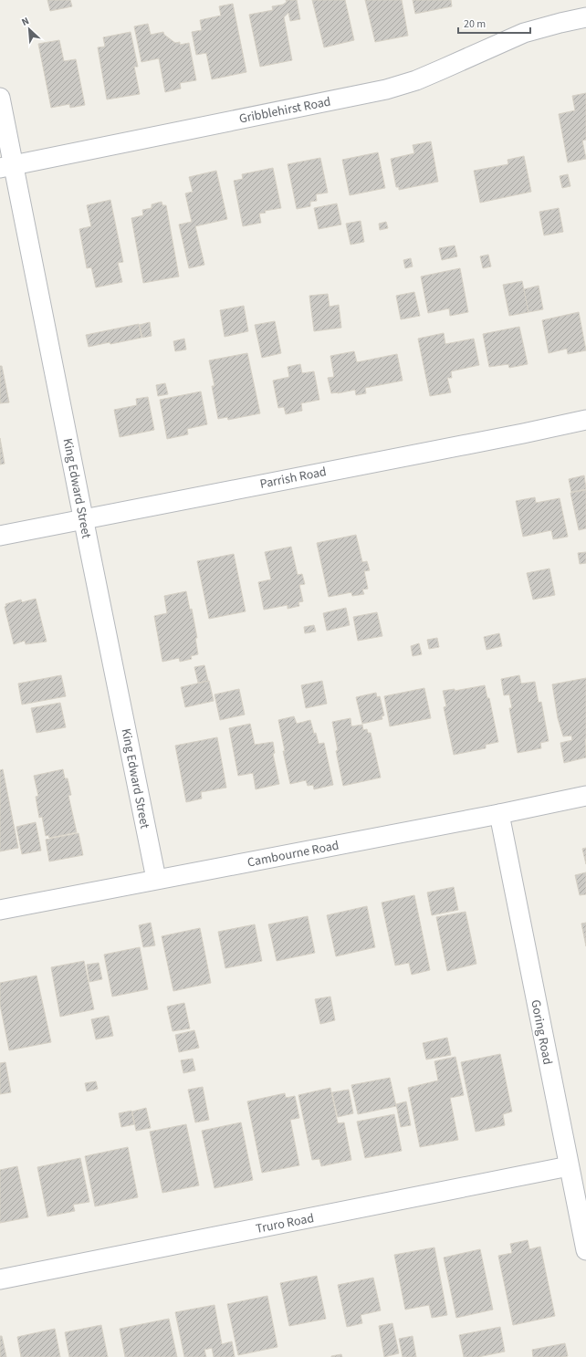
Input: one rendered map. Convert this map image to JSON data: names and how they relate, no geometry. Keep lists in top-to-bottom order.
{
  "streets": {
    "street": [
      "Gribblehirst Road",
      "Parrish Road",
      "King Edward Street",
      "Cambourne Road",
      "Goring Road",
      "Truro Road"
    ]
  },
  "crossings": [
    ["Gribblehirst Road", "King Edward Street"],
    ["Parrish Road", "King Edward Street"],
    ["King Edward Street", "Cambourne Road"],
    ["Cambourne Road", "Goring Road"],
    ["Goring Road", "Truro Road"]
  ],
  "scale_bar": "20 m",
  "north": "top left"
}
